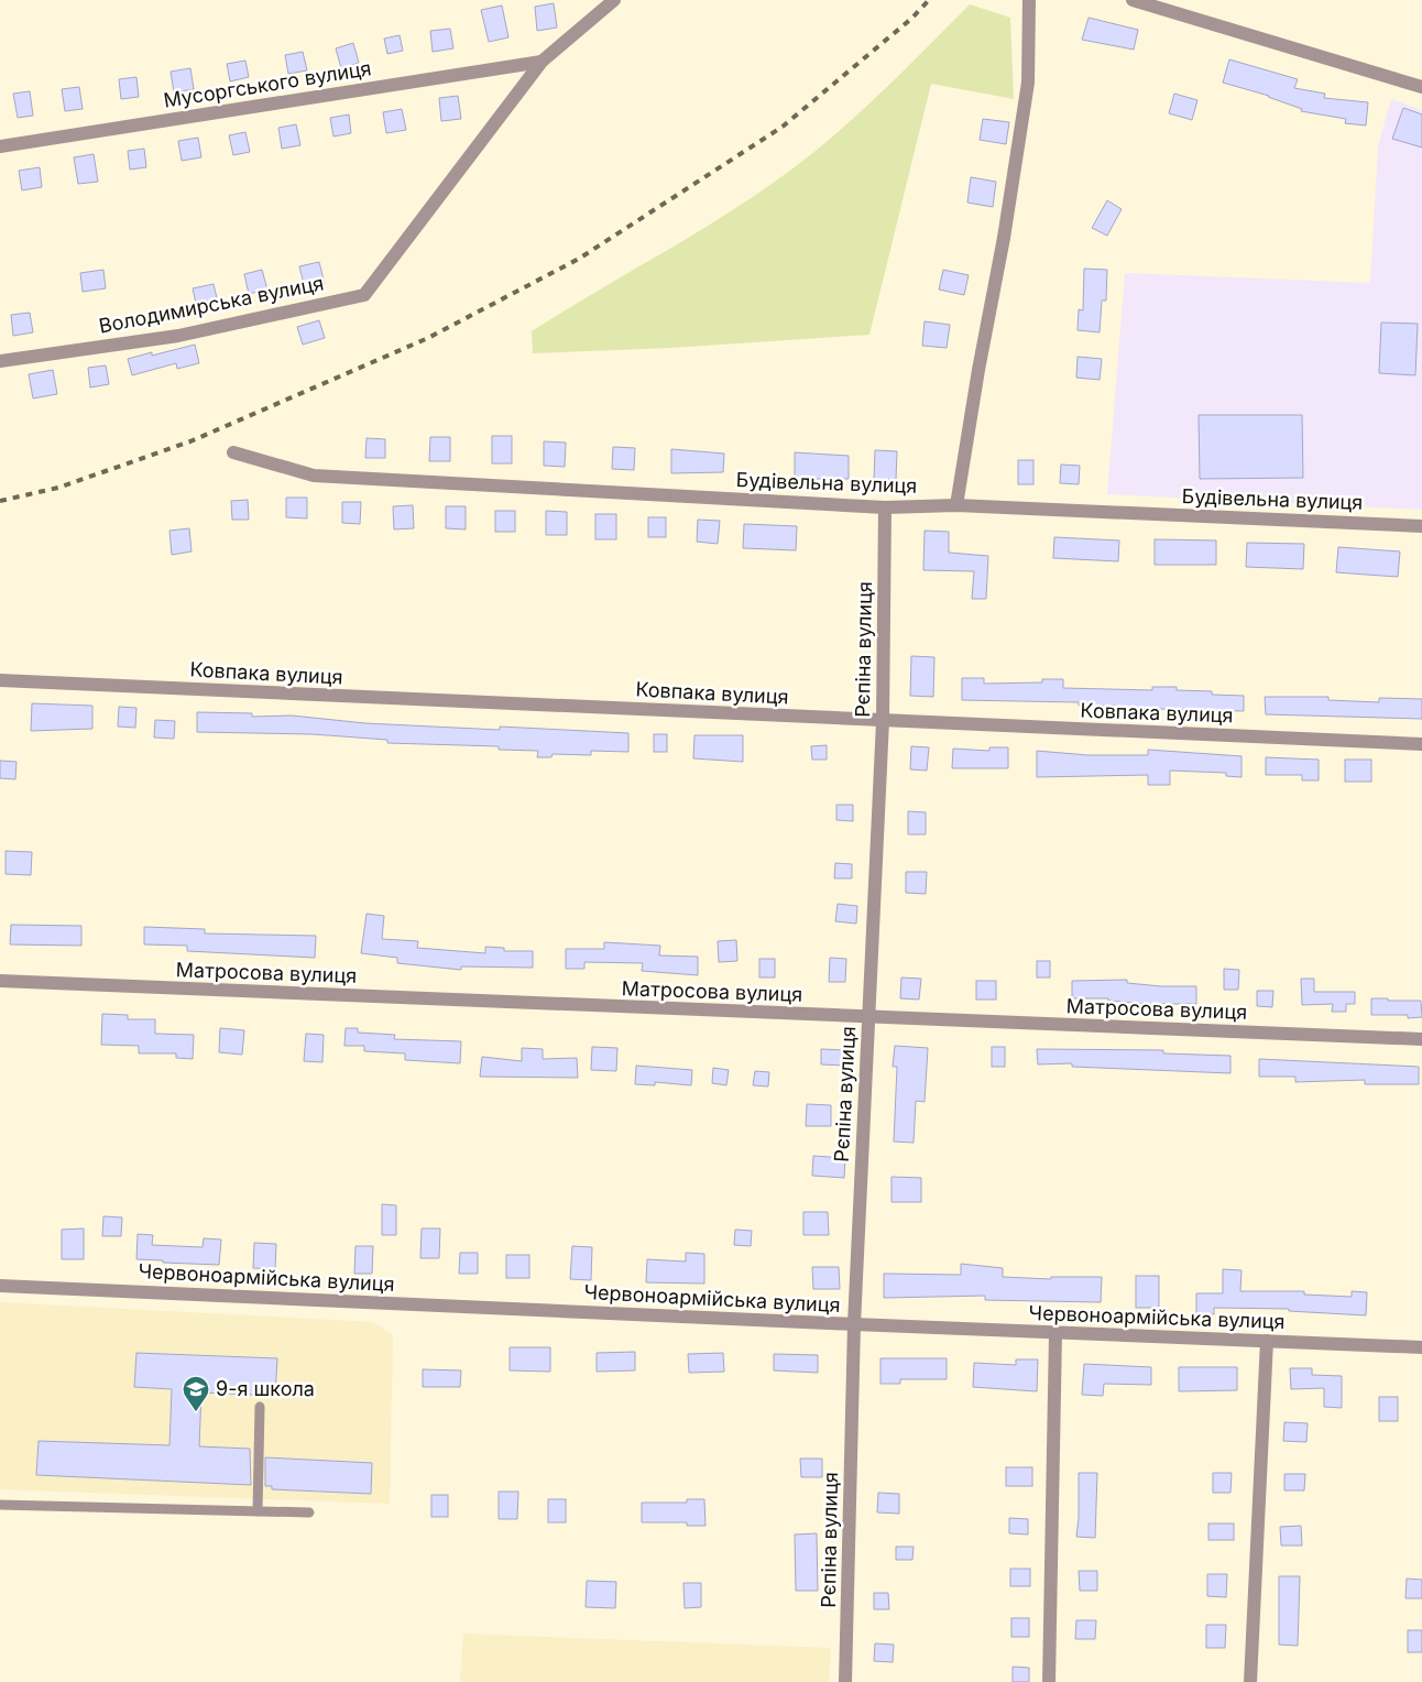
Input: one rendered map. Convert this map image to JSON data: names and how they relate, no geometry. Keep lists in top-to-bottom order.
{
  "streets": {
    "street": [
      "Мусоргського вулиця",
      "Володимирська вулиця",
      "Будівельна вулиця",
      "Рєпіна вулиця",
      "Ковпака вулиця",
      "Матросова вулиця",
      "Червоноармійська вулиця"
    ]
  },
  "crossings": [
    ["Мусоргського вулиця", "Володимирська вулиця"],
    ["Будівельна вулиця", "Рєпіна вулиця"],
    ["Рєпіна вулиця", "Ковпака вулиця"],
    ["Рєпіна вулиця", "Матросова вулиця"],
    ["Рєпіна вулиця", "Червоноармійська вулиця"]
  ],
  "places": {
    "school or university": ["9-я школа"]
  }
}
